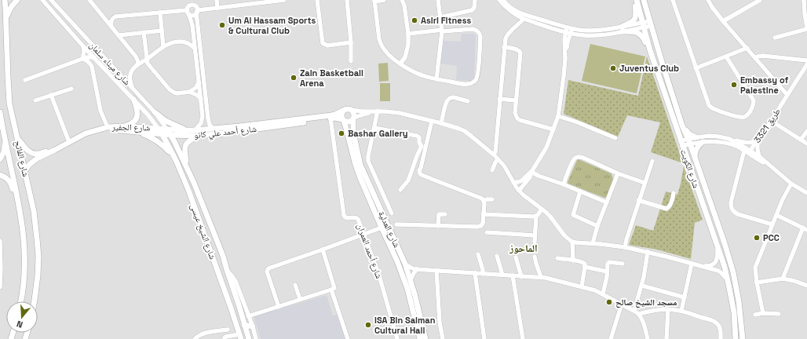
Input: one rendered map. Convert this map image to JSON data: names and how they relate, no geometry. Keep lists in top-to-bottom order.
{
  "streets": {
    "main road": [
      "شارع الجفير",
      "شارع أحمد علي كانو",
      "شارع الفاتح",
      "شارع الكويت",
      "شارع العدلية",
      "شارع الشيخ عيسى"
    ],
    "street": ["شارع ميناء سلمان", "طريق 3321", "شارع أحمد العمران"]
  },
  "crossings": [
    ["شارع ميناء سلمان", "شارع الجفير"],
    ["شارع ميناء سلمان", "شارع أحمد علي كانو"],
    ["شارع ميناء سلمان", "شارع الشيخ عيسى"],
    ["شارع الجفير", "شارع أحمد علي كانو"],
    ["شارع الجفير", "شارع الفاتح"],
    ["شارع الجفير", "شارع الشيخ عيسى"],
    ["شارع أحمد علي كانو", "شارع العدلية"],
    ["شارع أحمد علي كانو", "شارع الشيخ عيسى"],
    ["شارع أحمد علي كانو", "شارع أحمد العمران"]
  ],
  "districts": ["الماحوز"],
  "places": [
    "Asiri Fitness",
    "Um Al Hassam Sports & Cultural Club",
    "Juventus Club",
    "Zain Basketball Arena",
    "Embassy of Palestine",
    "Bashar Gallery",
    "PCC",
    "مسجد الشيخ صالح",
    "ISA Bin Salman Cultural Hall"
  ],
  "north": "bottom"
}
